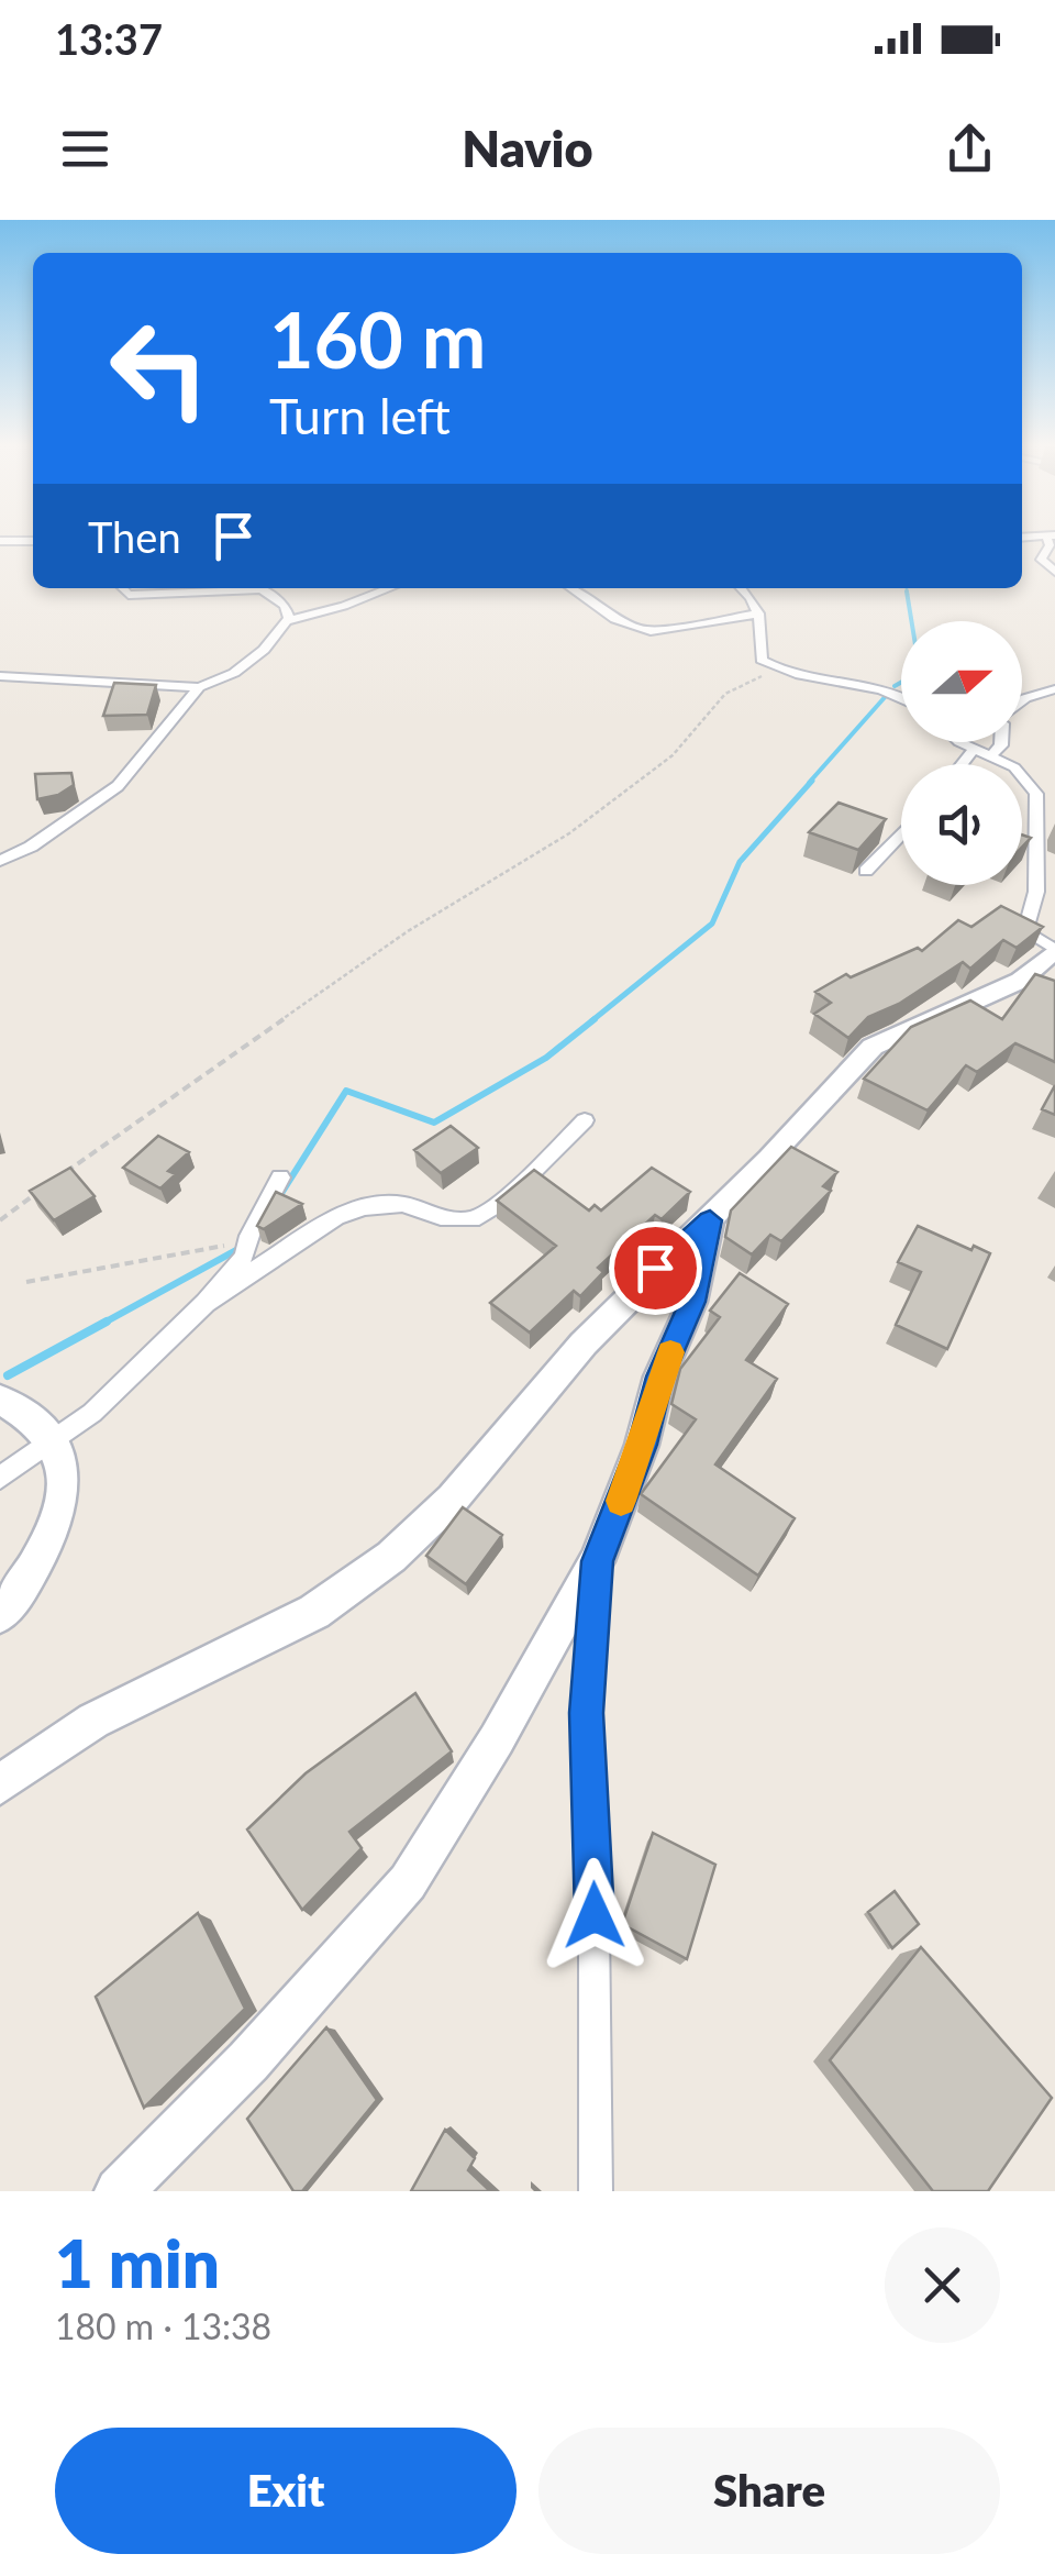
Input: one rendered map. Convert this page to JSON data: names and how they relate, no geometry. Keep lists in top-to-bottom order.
{
  "north": "right",
  "page": {
    "status": "13:37",
    "header": "Navio",
    "turn": ["160 m", "Turn left"],
    "then": "Then",
    "heading": ["1 min", "180 m · 13:38"],
    "buttons": ["Exit", "Share"]
  }
}
